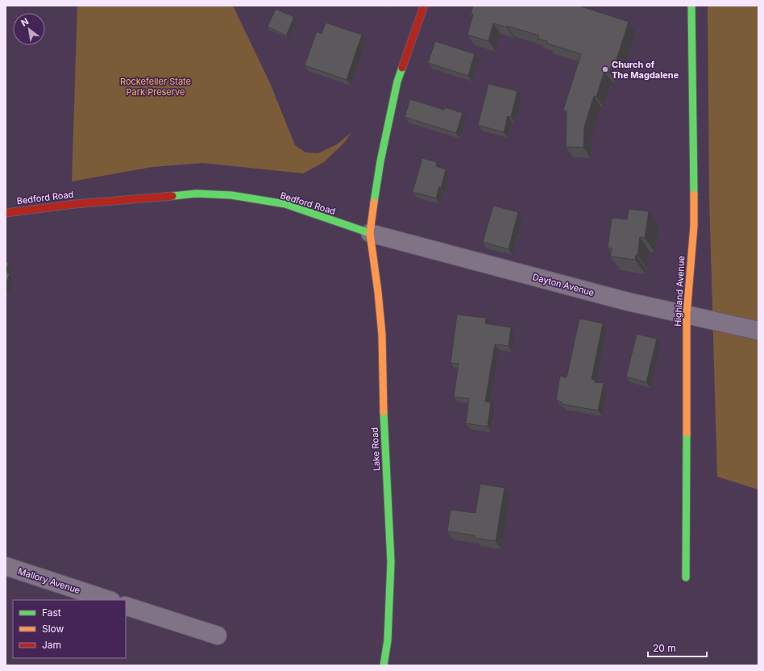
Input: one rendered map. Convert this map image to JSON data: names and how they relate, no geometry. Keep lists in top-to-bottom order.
{
  "streets": {
    "street": [
      "Bedford Road",
      "Dayton Avenue",
      "Highland Avenue",
      "Lake Road",
      "Mallory Avenue"
    ]
  },
  "crossings": [
    ["Bedford Road", "Dayton Avenue"],
    ["Bedford Road", "Lake Road"],
    ["Dayton Avenue", "Highland Avenue"],
    ["Dayton Avenue", "Lake Road"]
  ],
  "parks": ["Rockefeller State Park Preserve"],
  "places": ["Church of The Magdalene"],
  "legend": ["Fast", "Slow", "Jam"],
  "scale_bar": "20 m",
  "north": "top left"
}
